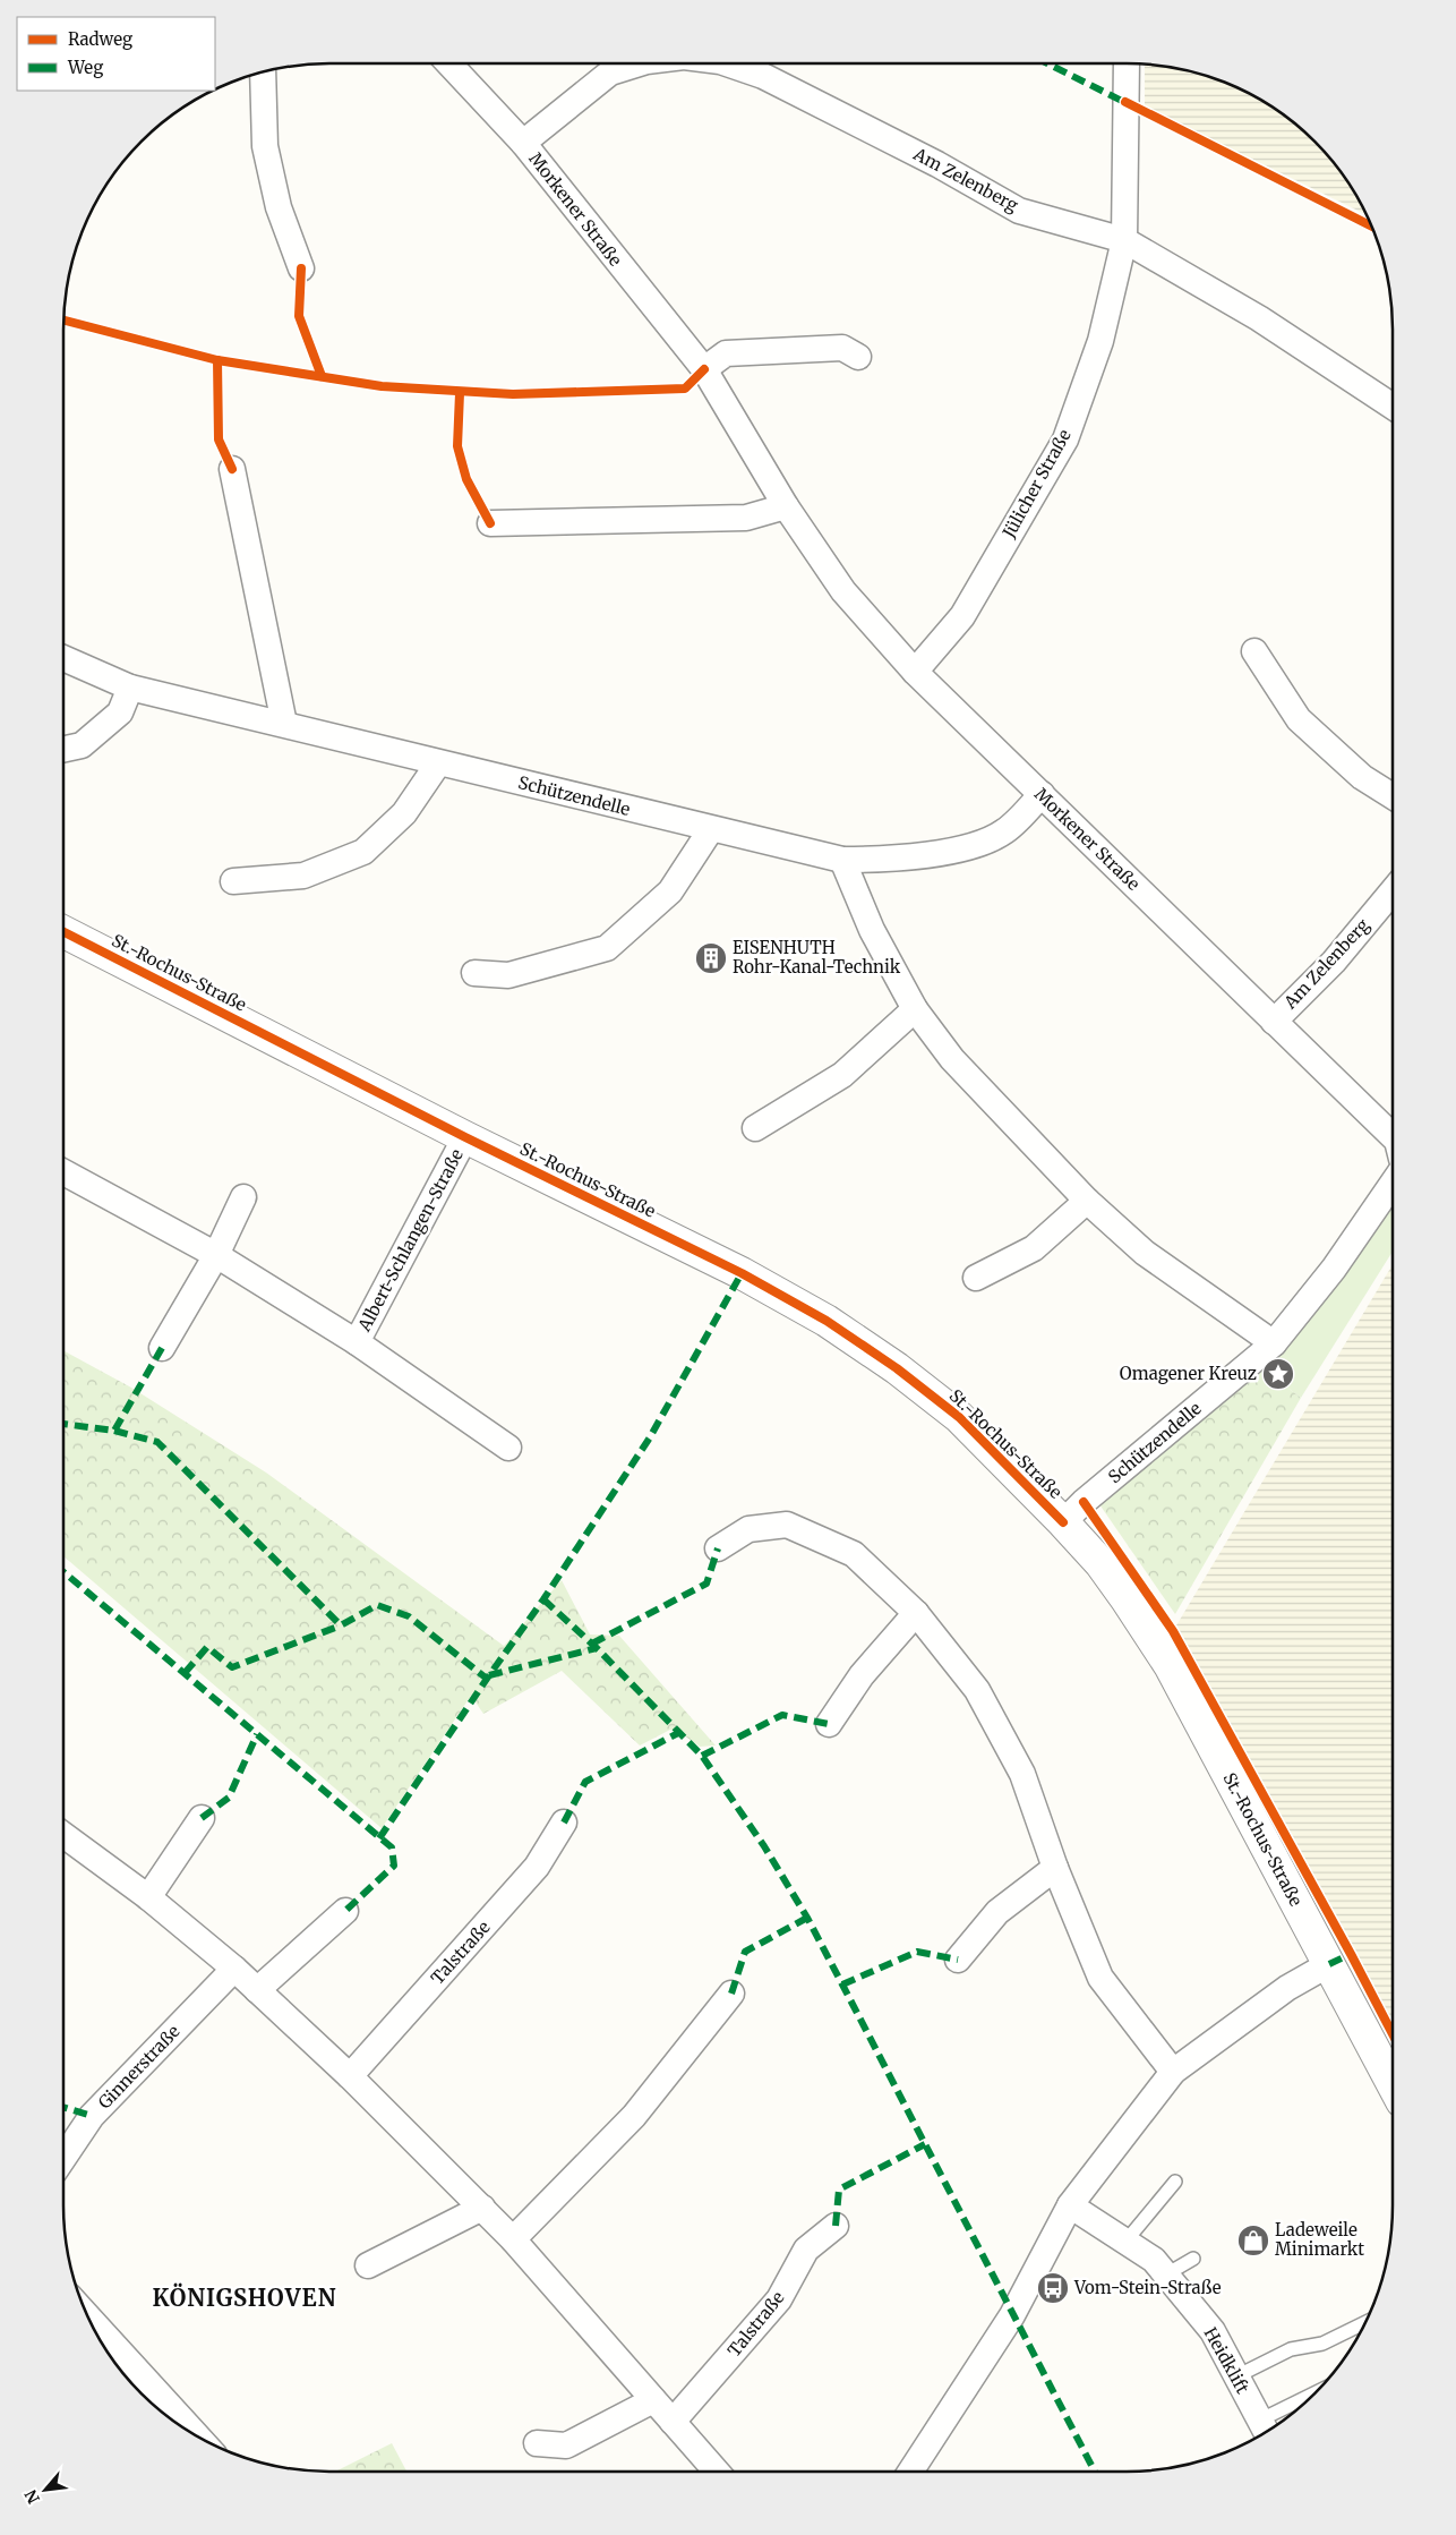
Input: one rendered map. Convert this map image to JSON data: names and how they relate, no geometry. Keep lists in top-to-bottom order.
{
  "streets": {
    "street": [
      "Am Zelenberg",
      "Morkener Straße",
      "Jülicher Straße",
      "Schützendelle",
      "St.-Rochus-Straße",
      "Albert-Schlangen-Straße",
      "Talstraße",
      "Ginnerstraße",
      "Heidklift"
    ]
  },
  "crossings": [
    ["Am Zelenberg", "Morkener Straße"],
    ["Am Zelenberg", "Jülicher Straße"],
    ["Morkener Straße", "Jülicher Straße"],
    ["Morkener Straße", "Schützendelle"],
    ["Schützendelle", "St.-Rochus-Straße"],
    ["St.-Rochus-Straße", "Albert-Schlangen-Straße"]
  ],
  "districts": ["KÖNIGSHOVEN"],
  "places": {
    "building": ["EISENHUTH Rohr-Kanal-Technik"],
    "place": ["Omagener Kreuz"],
    "shop": ["Ladeweile Minimarkt"],
    "bus stop": ["Vom-Stein-Straße"]
  },
  "legend": ["Radweg", "Weg"],
  "north": "bottom left"
}
